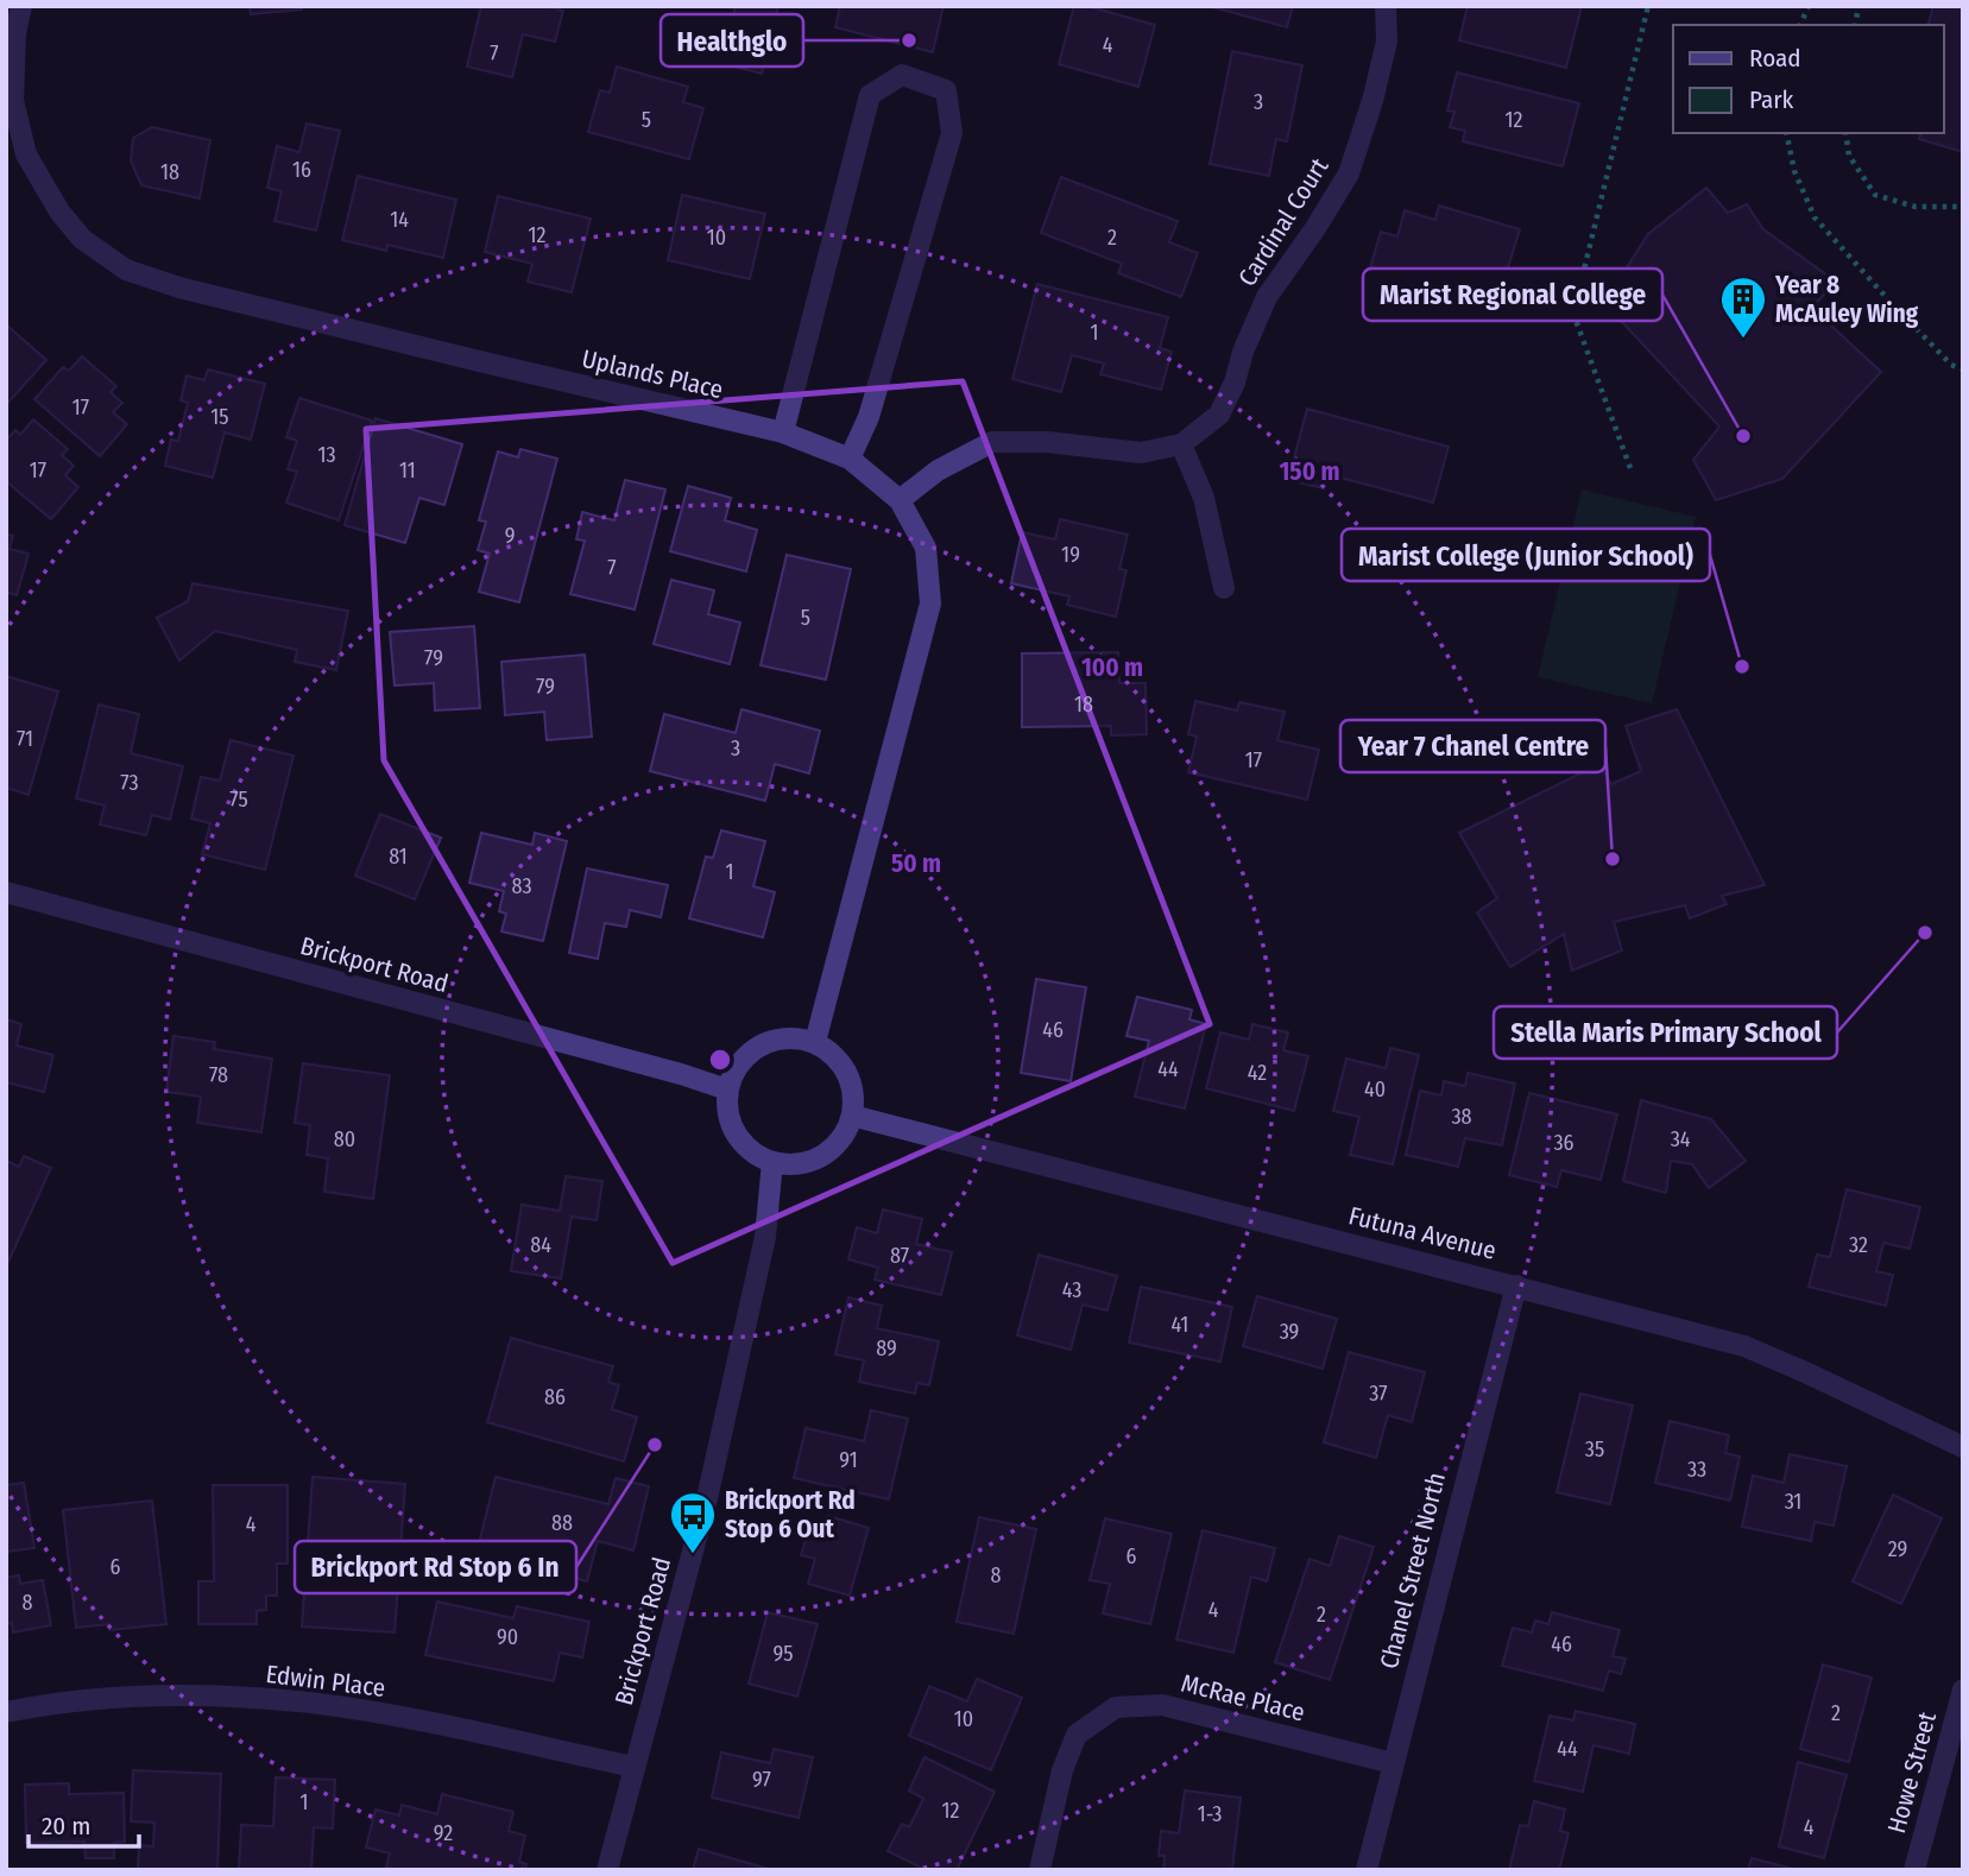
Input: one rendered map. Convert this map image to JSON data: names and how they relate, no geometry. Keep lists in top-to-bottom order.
{
  "streets": {
    "street": [
      "Cardinal Court",
      "Uplands Place",
      "Brickport Road",
      "Futuna Avenue",
      "Chanel Street North",
      "Edwin Place",
      "McRae Place",
      "Howe Street"
    ]
  },
  "crossings": [
    ["Cardinal Court", "Uplands Place"],
    ["Uplands Place", "Brickport Road"],
    ["Uplands Place", "Futuna Avenue"],
    ["Brickport Road", "Futuna Avenue"],
    ["Brickport Road", "Edwin Place"],
    ["Futuna Avenue", "Chanel Street North"],
    ["Chanel Street North", "McRae Place"]
  ],
  "places": {
    "other": [
      "Healthglo",
      "Marist Regional College",
      "Marist College (Junior School)",
      "Year 7 Chanel Centre",
      "Stella Maris Primary School",
      "Brickport Rd Stop 6 In"
    ],
    "building": ["Year 8 McAuley Wing"],
    "bus stop": ["Brickport Rd Stop 6 Out"]
  },
  "house_numbers": [
    "4",
    "7",
    "3",
    "5",
    "12",
    "16",
    "18",
    "14",
    "12",
    "10",
    "2",
    "1",
    "17",
    "15",
    "13",
    "17",
    "11",
    "9",
    "19",
    "7",
    "5",
    "79",
    "79",
    "18",
    "71",
    "3",
    "17",
    "73",
    "75",
    "81",
    "1",
    "83",
    "46",
    "44",
    "42",
    "78",
    "40",
    "38",
    "80",
    "34",
    "36",
    "84",
    "32",
    "87",
    "43",
    "41",
    "39",
    "89",
    "37",
    "86",
    "35",
    "91",
    "33",
    "31",
    "88",
    "4",
    "29",
    "6",
    "6",
    "8",
    "8",
    "4",
    "2",
    "90",
    "46",
    "95",
    "2",
    "10",
    "44",
    "97",
    "1",
    "12",
    "1-3",
    "4",
    "92"
  ],
  "legend": ["Road", "Park"],
  "scale_bar": "20 m",
  "rings": ["150 m", "100 m", "50 m"]
}
